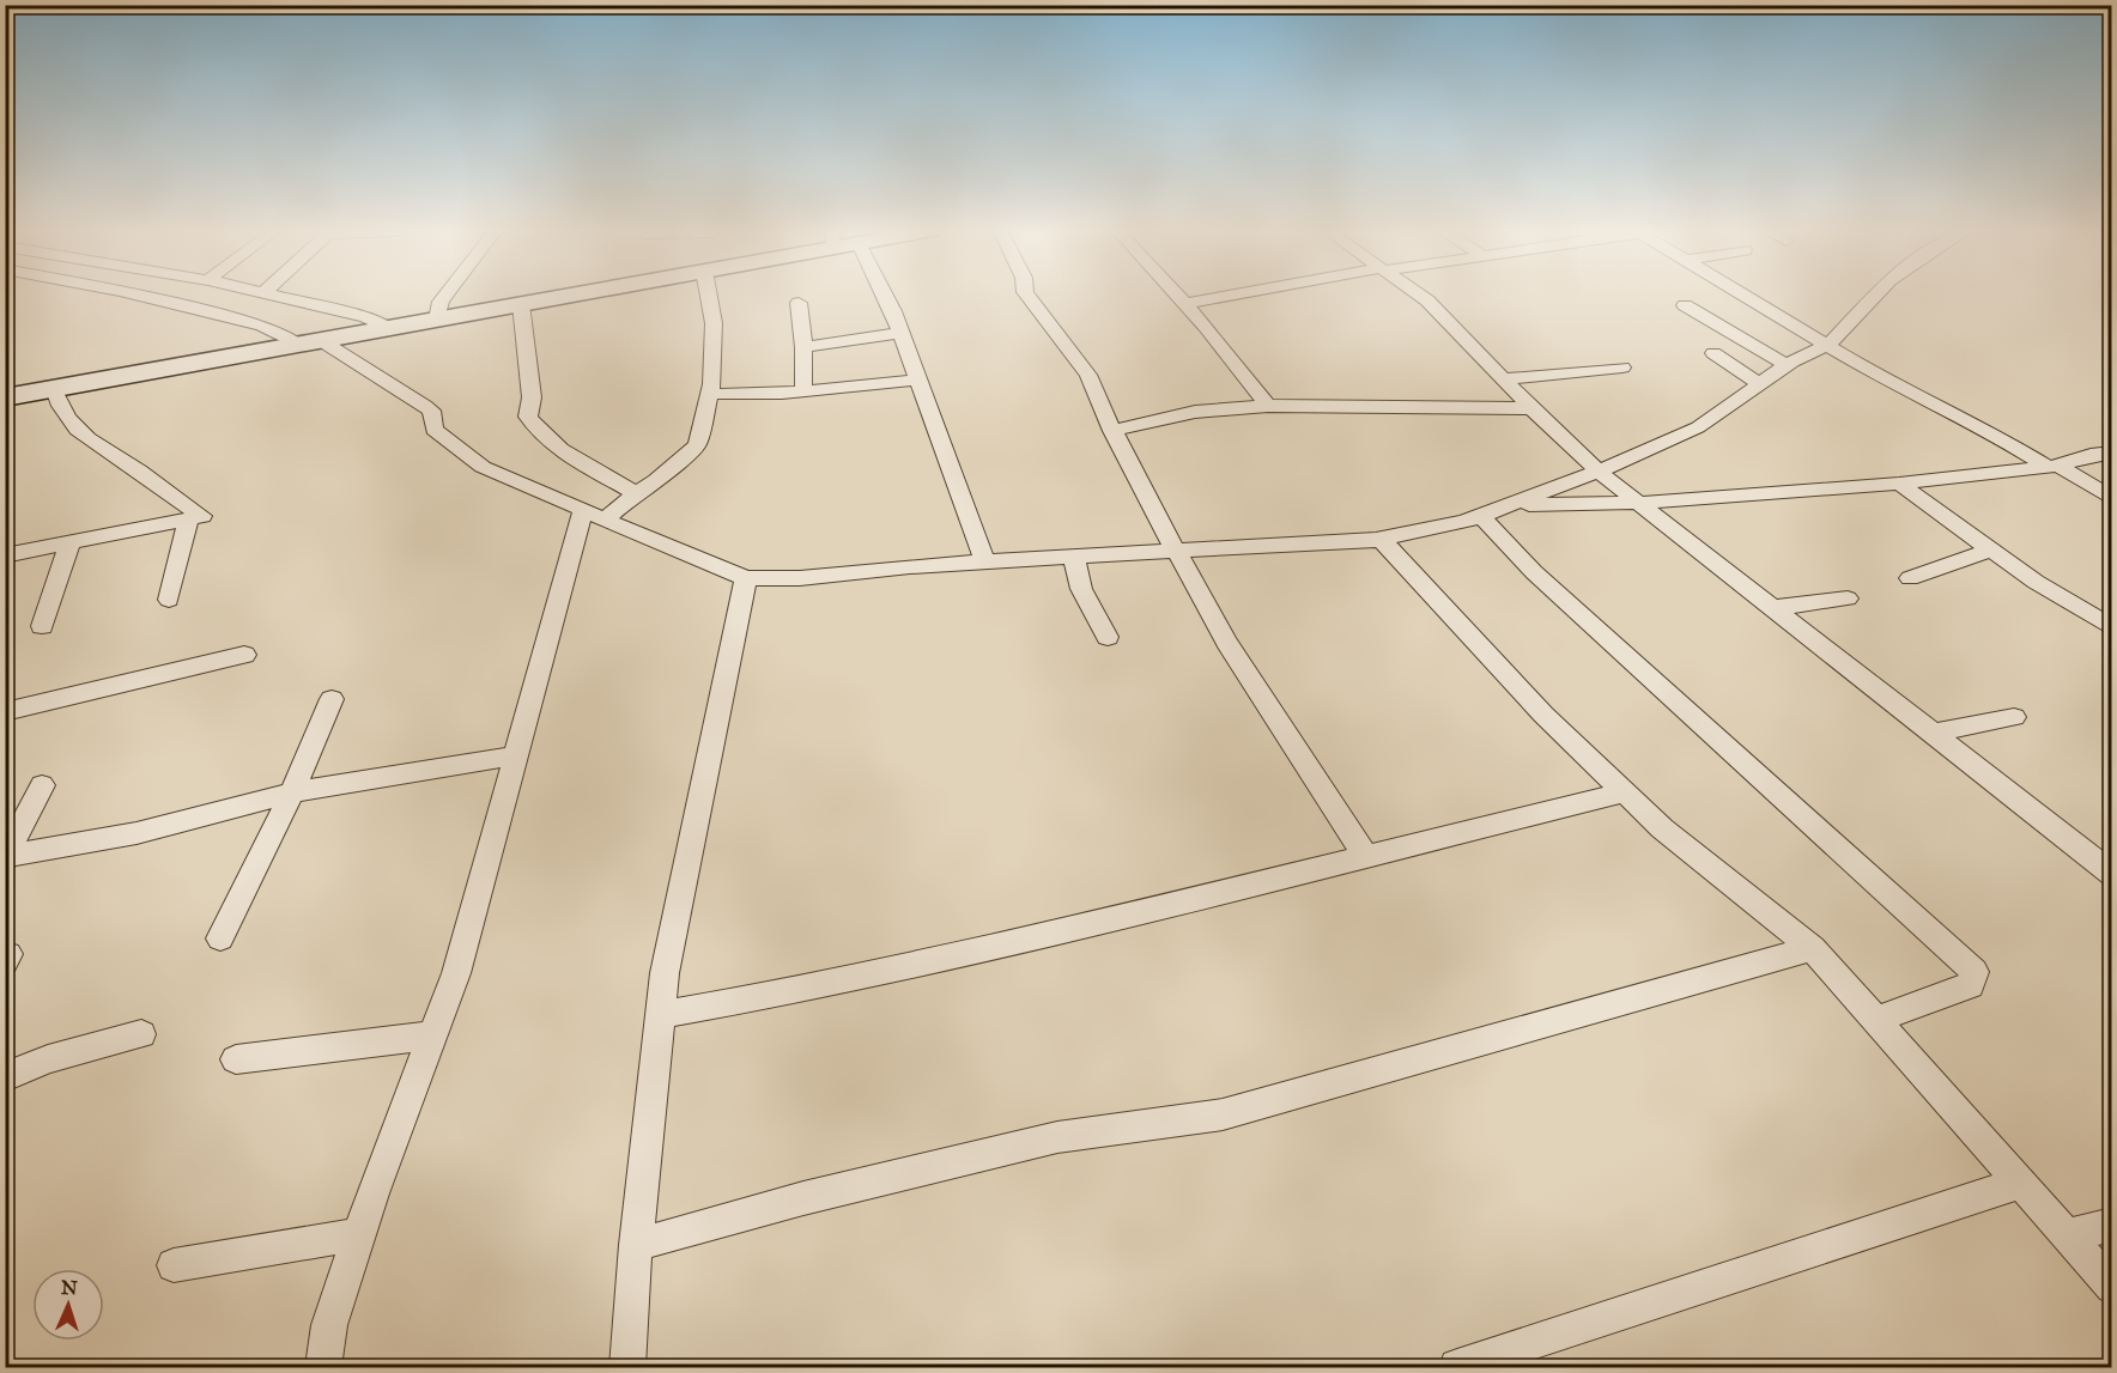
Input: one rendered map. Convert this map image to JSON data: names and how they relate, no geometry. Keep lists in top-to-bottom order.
{
  "north": "top"
}
